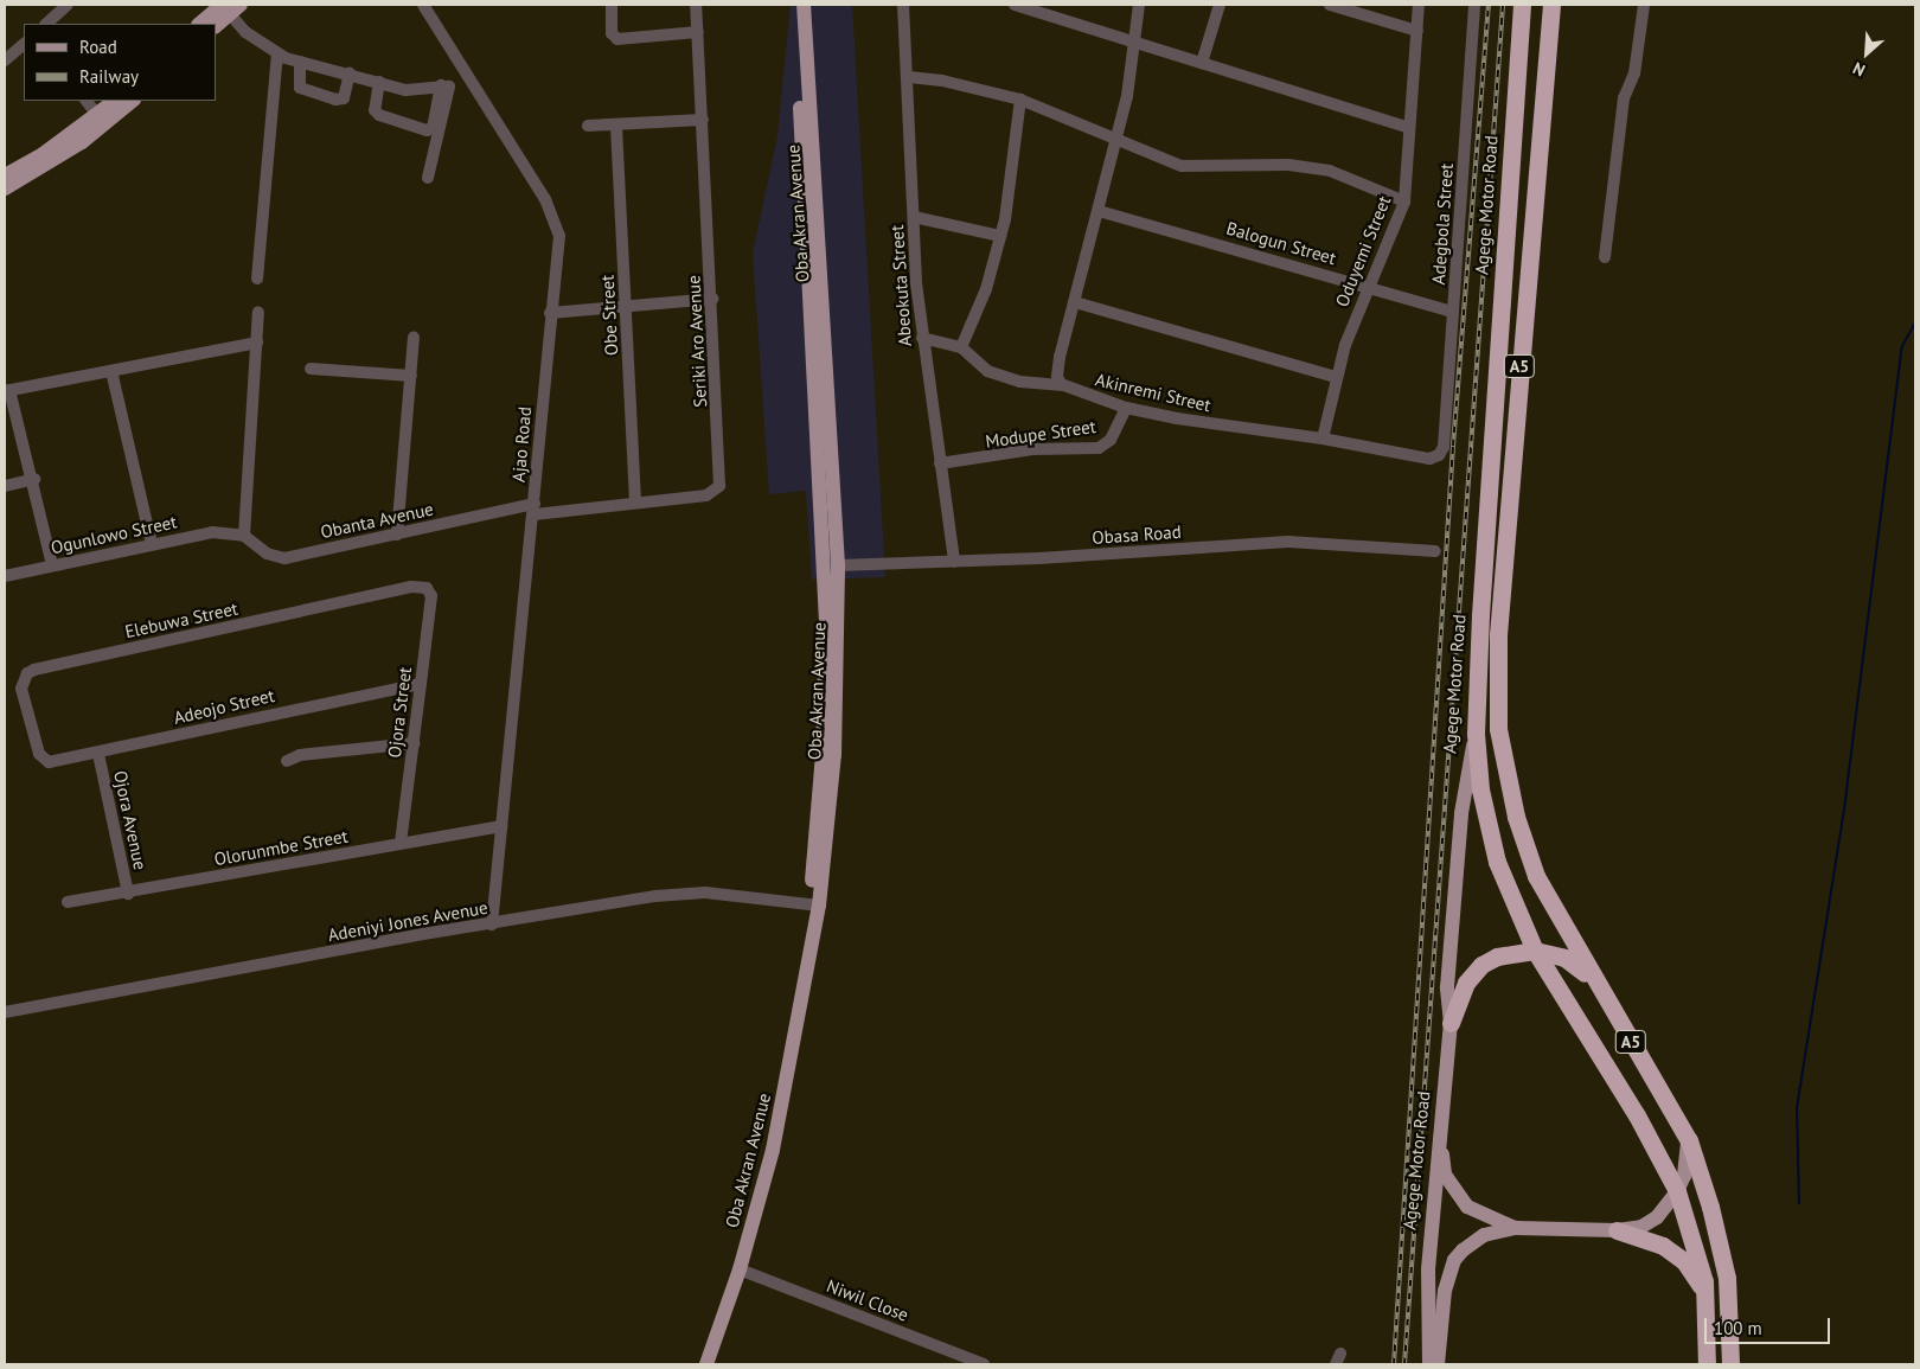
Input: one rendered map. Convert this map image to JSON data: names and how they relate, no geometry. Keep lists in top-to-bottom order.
{
  "streets": {
    "highway": ["Agege Motor Road", "A5"],
    "main road": ["Oba Akran Avenue"],
    "street": [
      "Adegbola Street",
      "Balogun Street",
      "Oduyemi Street",
      "Abeokuta Street",
      "Obe Street",
      "Seriki Aro Avenue",
      "Akinremi Street",
      "Modupe Street",
      "Ajao Road",
      "Obanta Avenue",
      "Ogunlowo Street",
      "Obasa Road",
      "Elebuwa Street",
      "Adeojo Street",
      "Ojora Street",
      "Ojora Avenue",
      "Olorunmbe Street",
      "Adeniyi Jones Avenue",
      "Niwil Close"
    ]
  },
  "crossings": [
    ["Agege Motor Road", "A5"],
    ["Oba Akran Avenue", "Obasa Road"],
    ["Oba Akran Avenue", "Adeniyi Jones Avenue"],
    ["Oba Akran Avenue", "Niwil Close"],
    ["Adegbola Street", "Balogun Street"],
    ["Adegbola Street", "Akinremi Street"],
    ["Balogun Street", "Oduyemi Street"],
    ["Oduyemi Street", "Akinremi Street"],
    ["Abeokuta Street", "Modupe Street"],
    ["Abeokuta Street", "Obasa Road"],
    ["Obe Street", "Seriki Aro Avenue"],
    ["Seriki Aro Avenue", "Ajao Road"],
    ["Seriki Aro Avenue", "Obanta Avenue"],
    ["Akinremi Street", "Modupe Street"],
    ["Ajao Road", "Obanta Avenue"],
    ["Ajao Road", "Olorunmbe Street"],
    ["Ajao Road", "Adeniyi Jones Avenue"],
    ["Obanta Avenue", "Ogunlowo Street"],
    ["Elebuwa Street", "Adeojo Street"],
    ["Elebuwa Street", "Ojora Street"],
    ["Adeojo Street", "Ojora Street"],
    ["Adeojo Street", "Ojora Avenue"],
    ["Ojora Street", "Olorunmbe Street"],
    ["Ojora Avenue", "Olorunmbe Street"]
  ],
  "legend": ["Road", "Railway"],
  "scale_bar": "100 m",
  "north": "bottom left"
}
